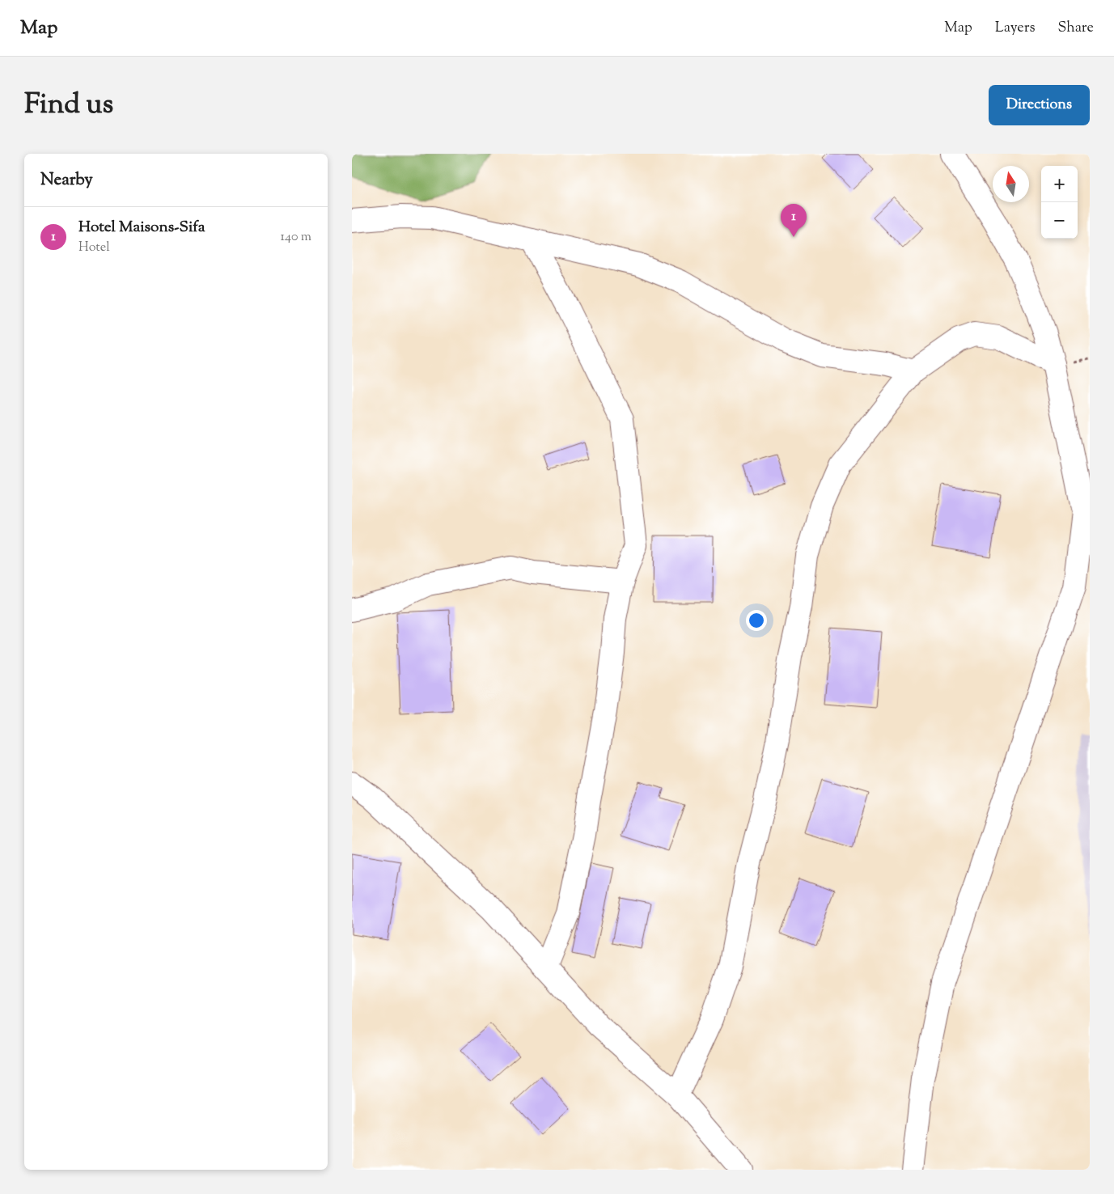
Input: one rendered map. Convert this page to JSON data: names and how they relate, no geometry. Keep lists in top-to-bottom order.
{
  "north": "top",
  "page": {
    "header": "Map",
    "nav": ["Map", "Layers", "Share"],
    "title": "Find us",
    "buttons": "Directions",
    "heading": "Nearby",
    "map_buttons": ["+", "−"],
    "pins": "1",
    "list": [
      {
        "mark": "1",
        "name": "Hotel Maisons-Sifa",
        "note": "Hotel",
        "value": "140 m"
      }
    ]
  }
}
